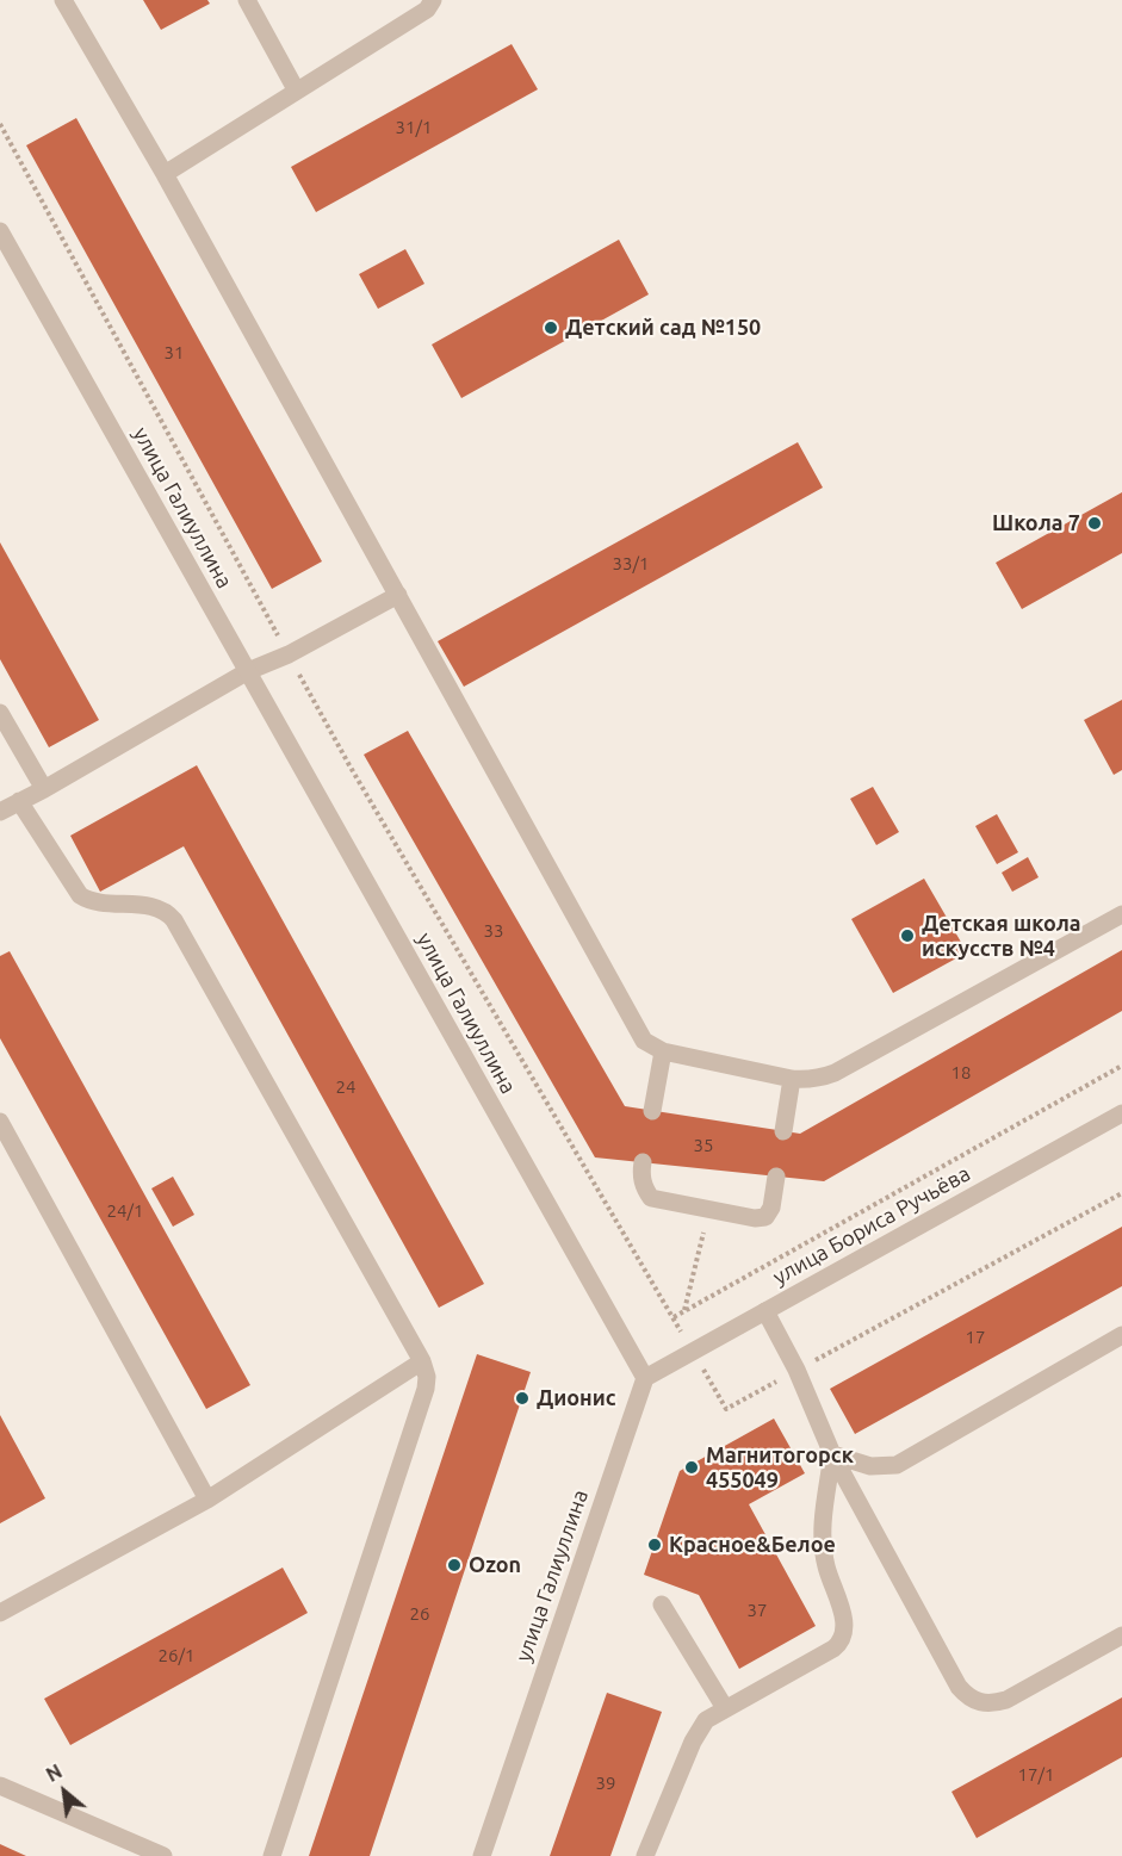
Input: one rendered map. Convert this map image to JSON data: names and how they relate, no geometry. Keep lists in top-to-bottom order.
{
  "streets": {
    "street": ["улица Галиуллина", "улица Бориса Ручьёва"]
  },
  "crossings": [
    ["улица Галиуллина", "улица Бориса Ручьёва"]
  ],
  "places": [
    "Детский сад №150",
    "Школа 7",
    "Детская школа искусств №4",
    "Дионис",
    "Магнитогорск 455049",
    "Красное&Белое",
    "Ozon"
  ],
  "house_numbers": [
    "31/1",
    "31",
    "33/1",
    "33",
    "18",
    "24",
    "35",
    "24/1",
    "17",
    "37",
    "26",
    "26/1",
    "17/1",
    "39"
  ],
  "north": "top left"
}
